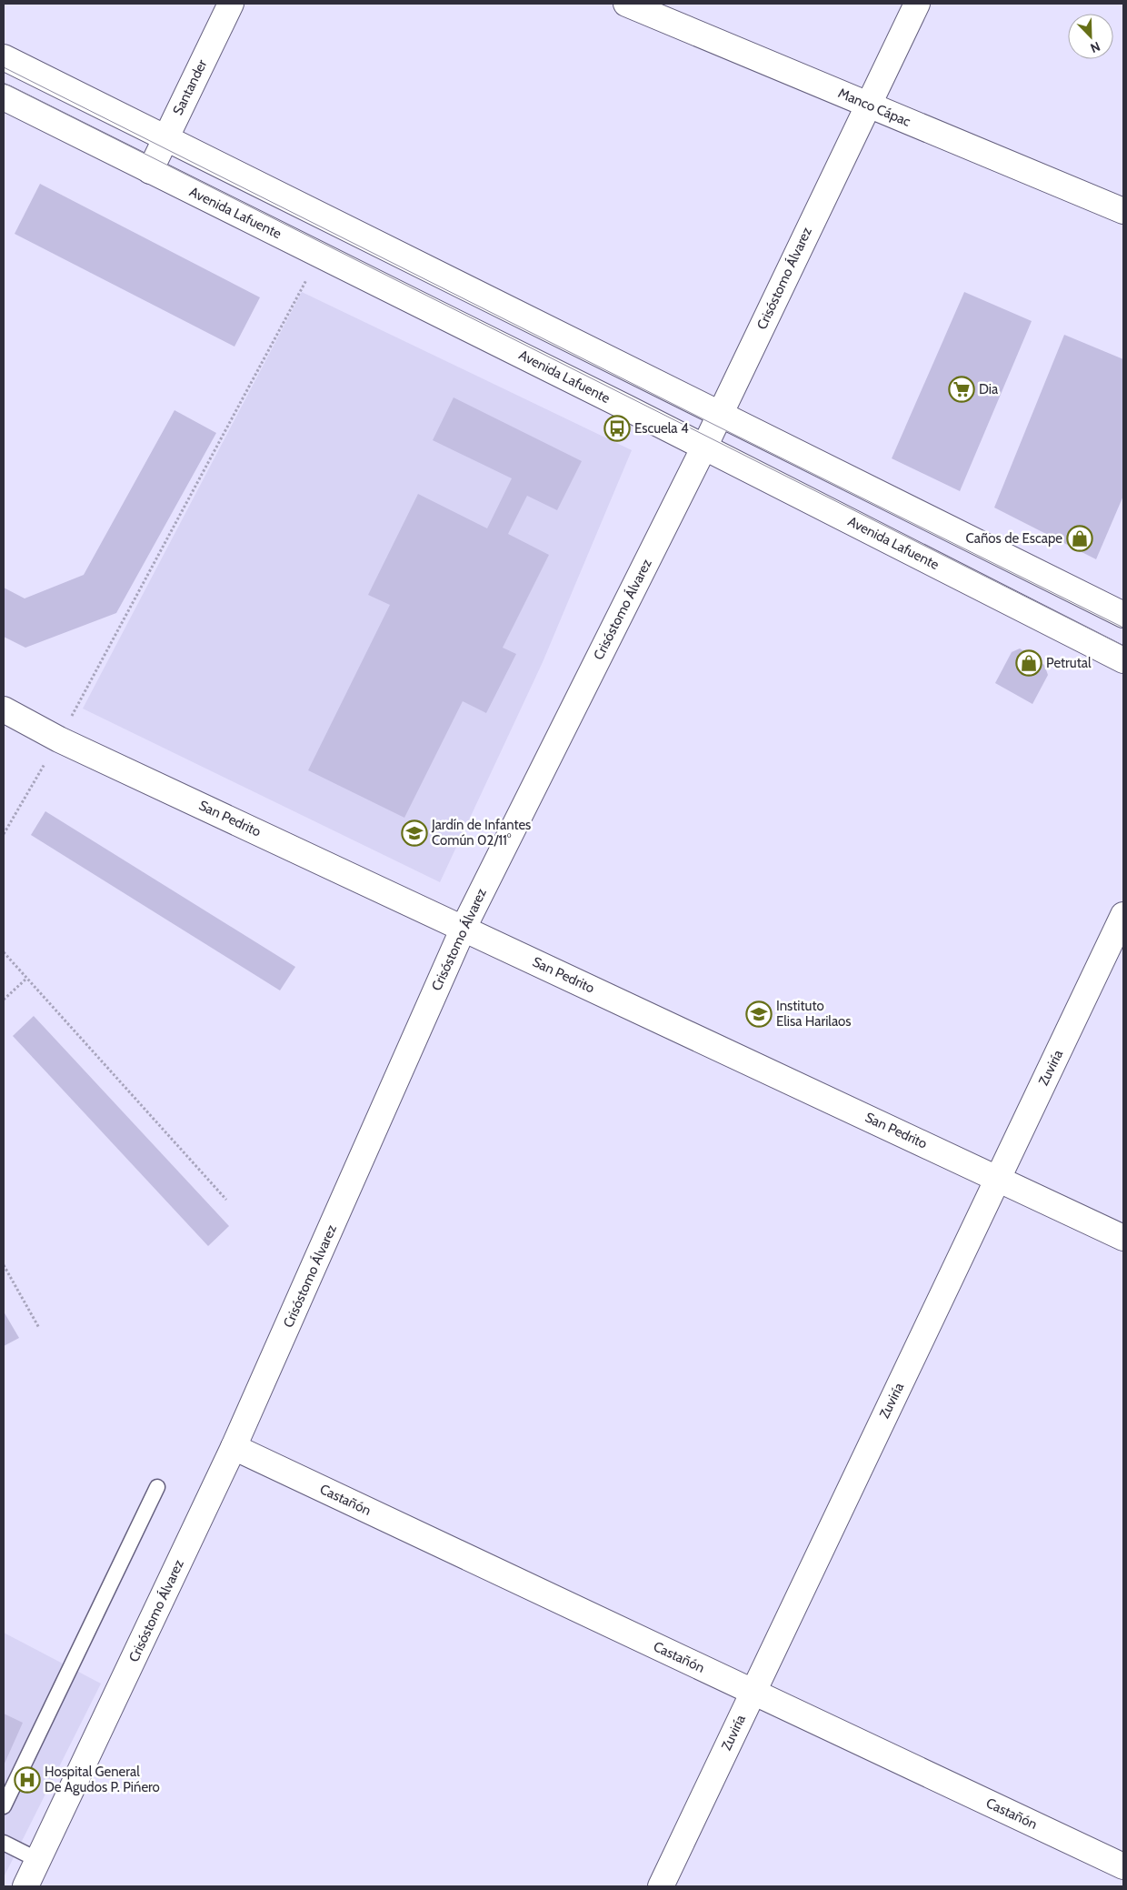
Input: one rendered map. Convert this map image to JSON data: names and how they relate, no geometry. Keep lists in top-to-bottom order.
{
  "streets": {
    "street": [
      "Santander",
      "Manco Cápac",
      "Avenida Lafuente",
      "Crisóstomo Álvarez",
      "San Pedrito",
      "Zuviría",
      "Castañón"
    ]
  },
  "crossings": [
    ["Santander", "Avenida Lafuente"],
    ["Manco Cápac", "Crisóstomo Álvarez"],
    ["Avenida Lafuente", "Crisóstomo Álvarez"],
    ["Crisóstomo Álvarez", "San Pedrito"],
    ["Crisóstomo Álvarez", "Castañón"],
    ["San Pedrito", "Zuviría"],
    ["Zuviría", "Castañón"]
  ],
  "places": {
    "supermarket": ["Dia"],
    "bus stop": ["Escuela 4"],
    "shop": ["Caños de Escape", "Petrutal"],
    "school or university": ["Jardín de Infantes Común 02/11°", "Instituto Elisa Harilaos"],
    "hospital": ["Hospital General De Agudos P. Pińero"]
  },
  "north": "bottom right"
}
